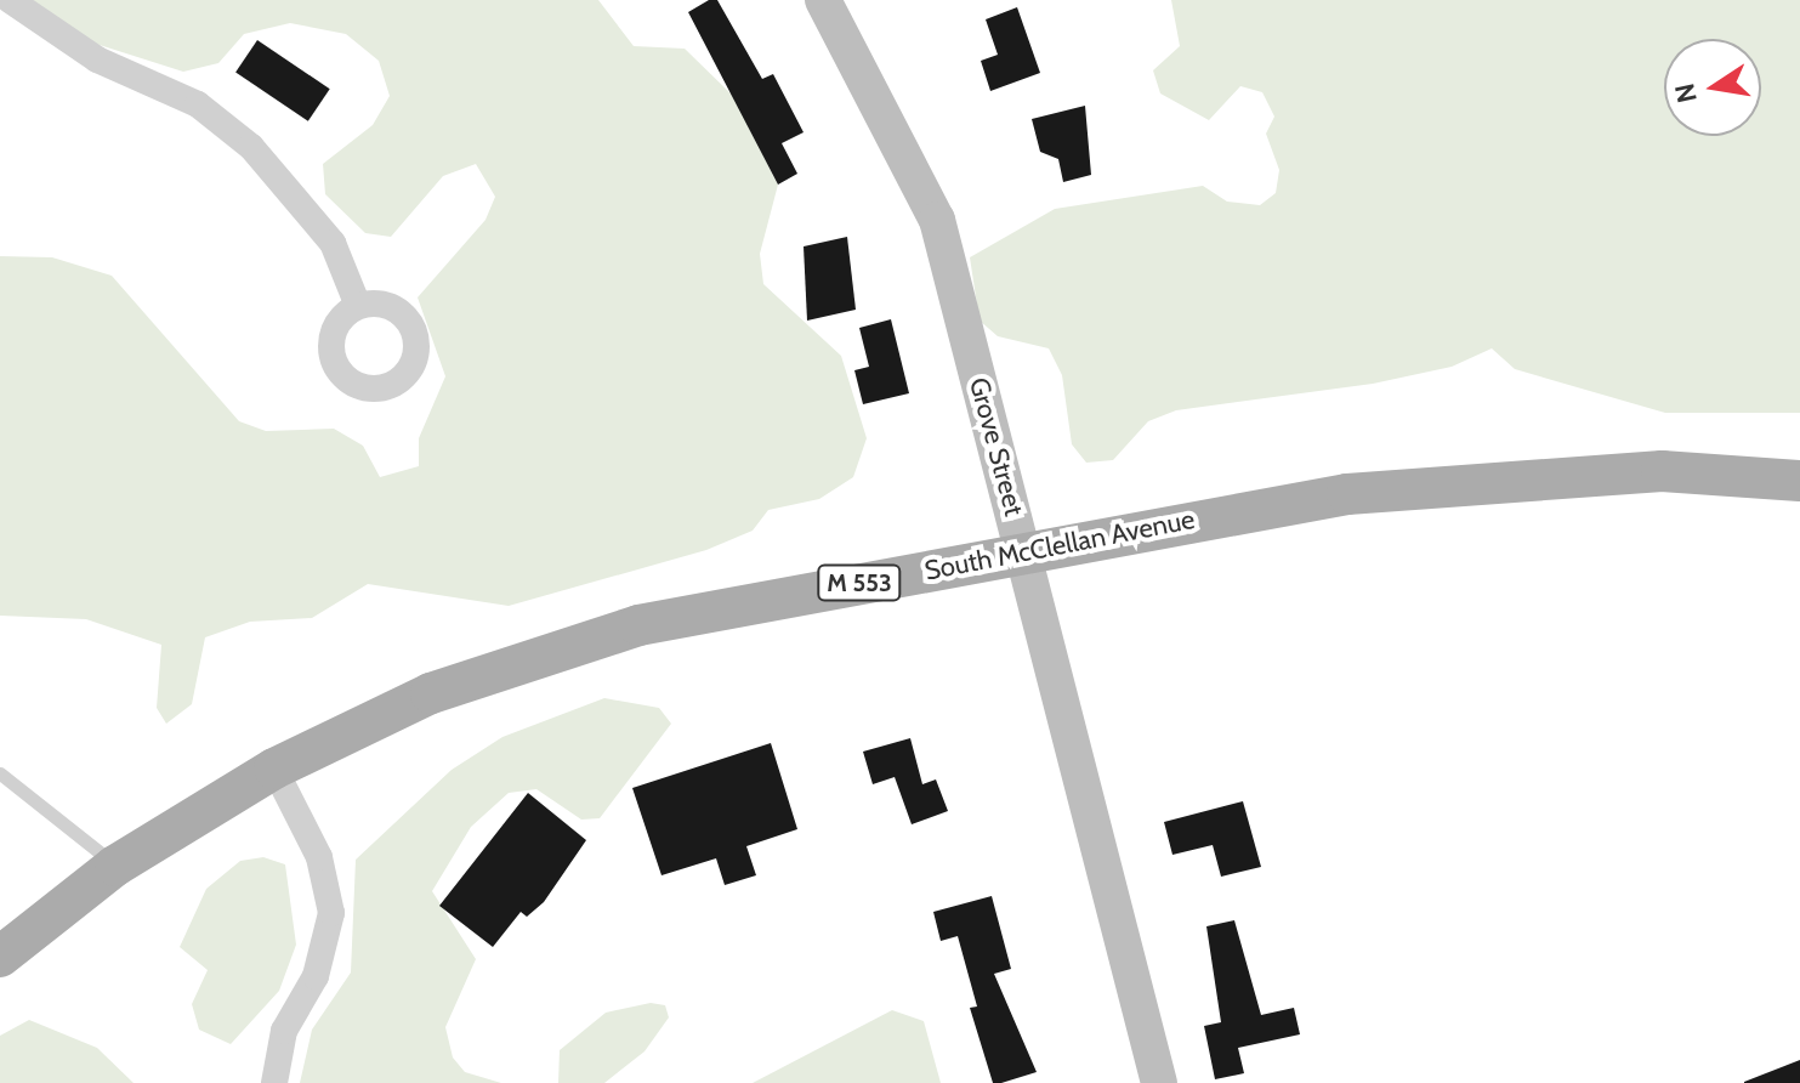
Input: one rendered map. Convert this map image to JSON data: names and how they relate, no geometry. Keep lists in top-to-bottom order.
{
  "streets": {
    "main road": ["Grove Street", "South McClellan Avenue", "M 553"]
  },
  "crossings": [
    ["Grove Street", "South McClellan Avenue"]
  ],
  "north": "left"
}
